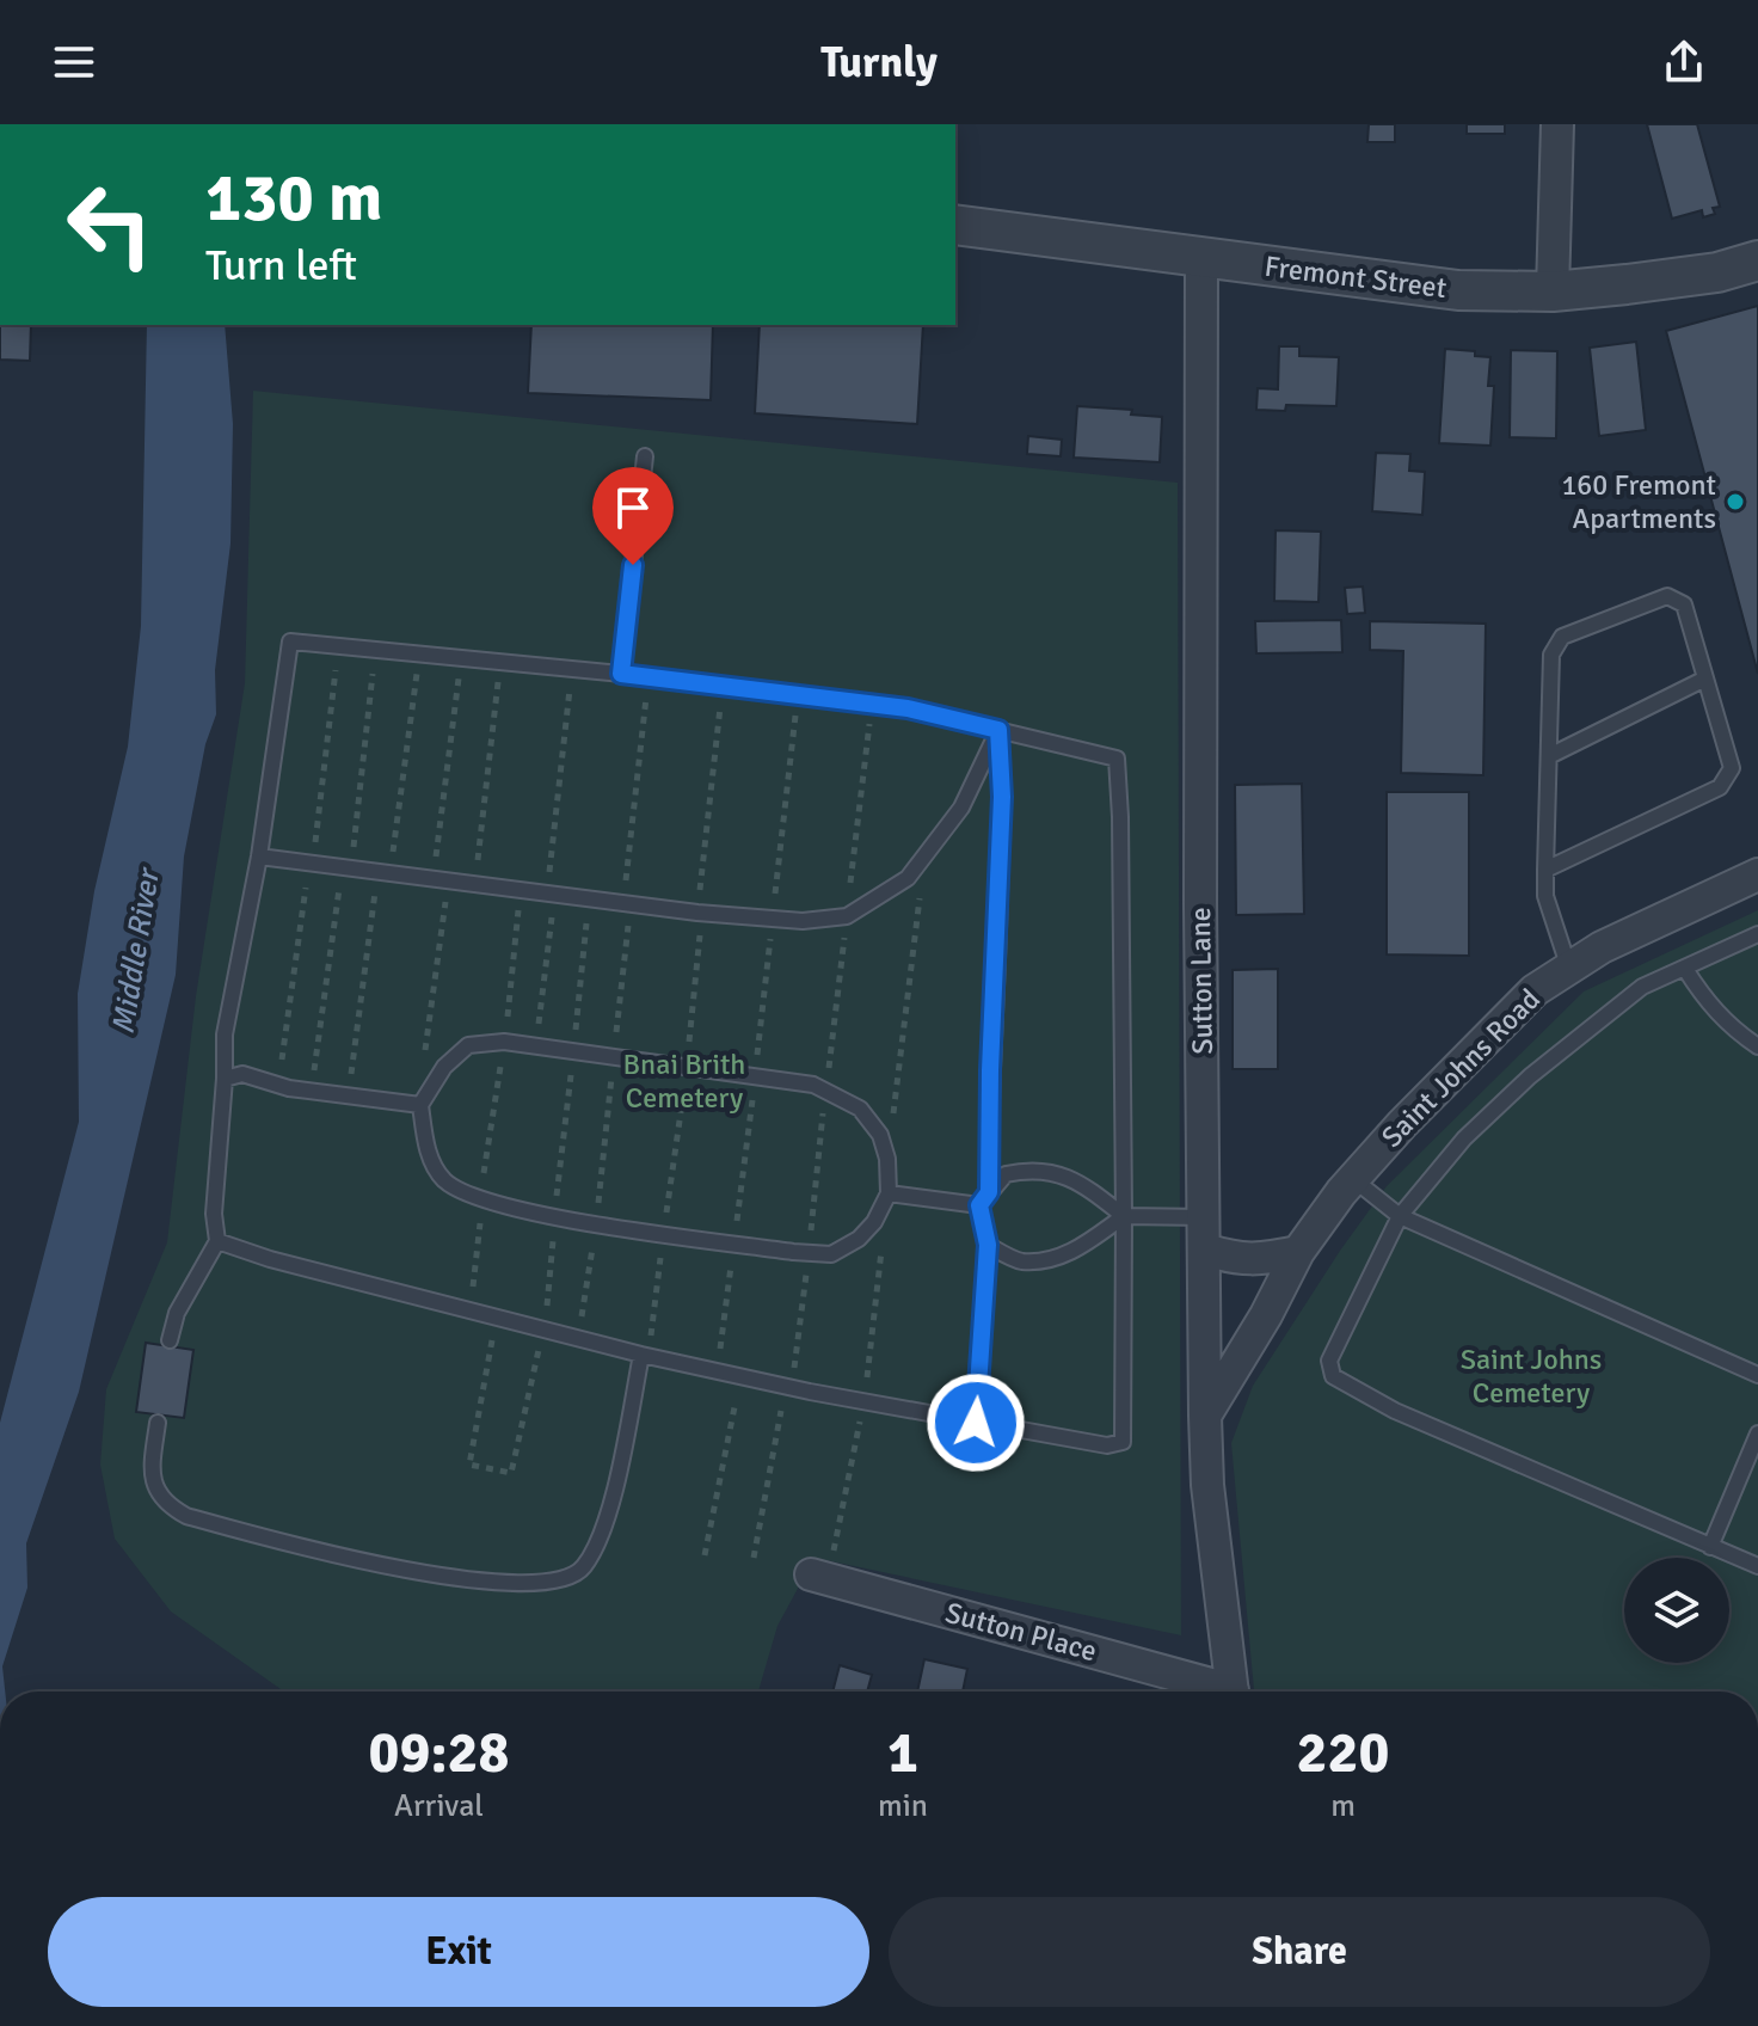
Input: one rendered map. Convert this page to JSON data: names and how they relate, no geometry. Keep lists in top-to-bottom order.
{
  "streets": {
    "street": [
      "Fremont Street",
      "Sutton Lane",
      "Saint Johns Road",
      "Sutton Place"
    ]
  },
  "crossings": [
    ["Fremont Street", "Sutton Lane"],
    ["Sutton Lane", "Saint Johns Road"]
  ],
  "water": ["Middle River"],
  "parks": ["Bnai Brith Cemetery", "Saint Johns Cemetery"],
  "places": ["160 Fremont Apartments"],
  "page": {
    "header": "Turnly",
    "turn": ["130 m", "Turn left"],
    "eta": [
      "09:28",
      "Arrival",
      "1",
      "min",
      "220",
      "m"
    ],
    "buttons": ["Exit", "Share"]
  }
}
